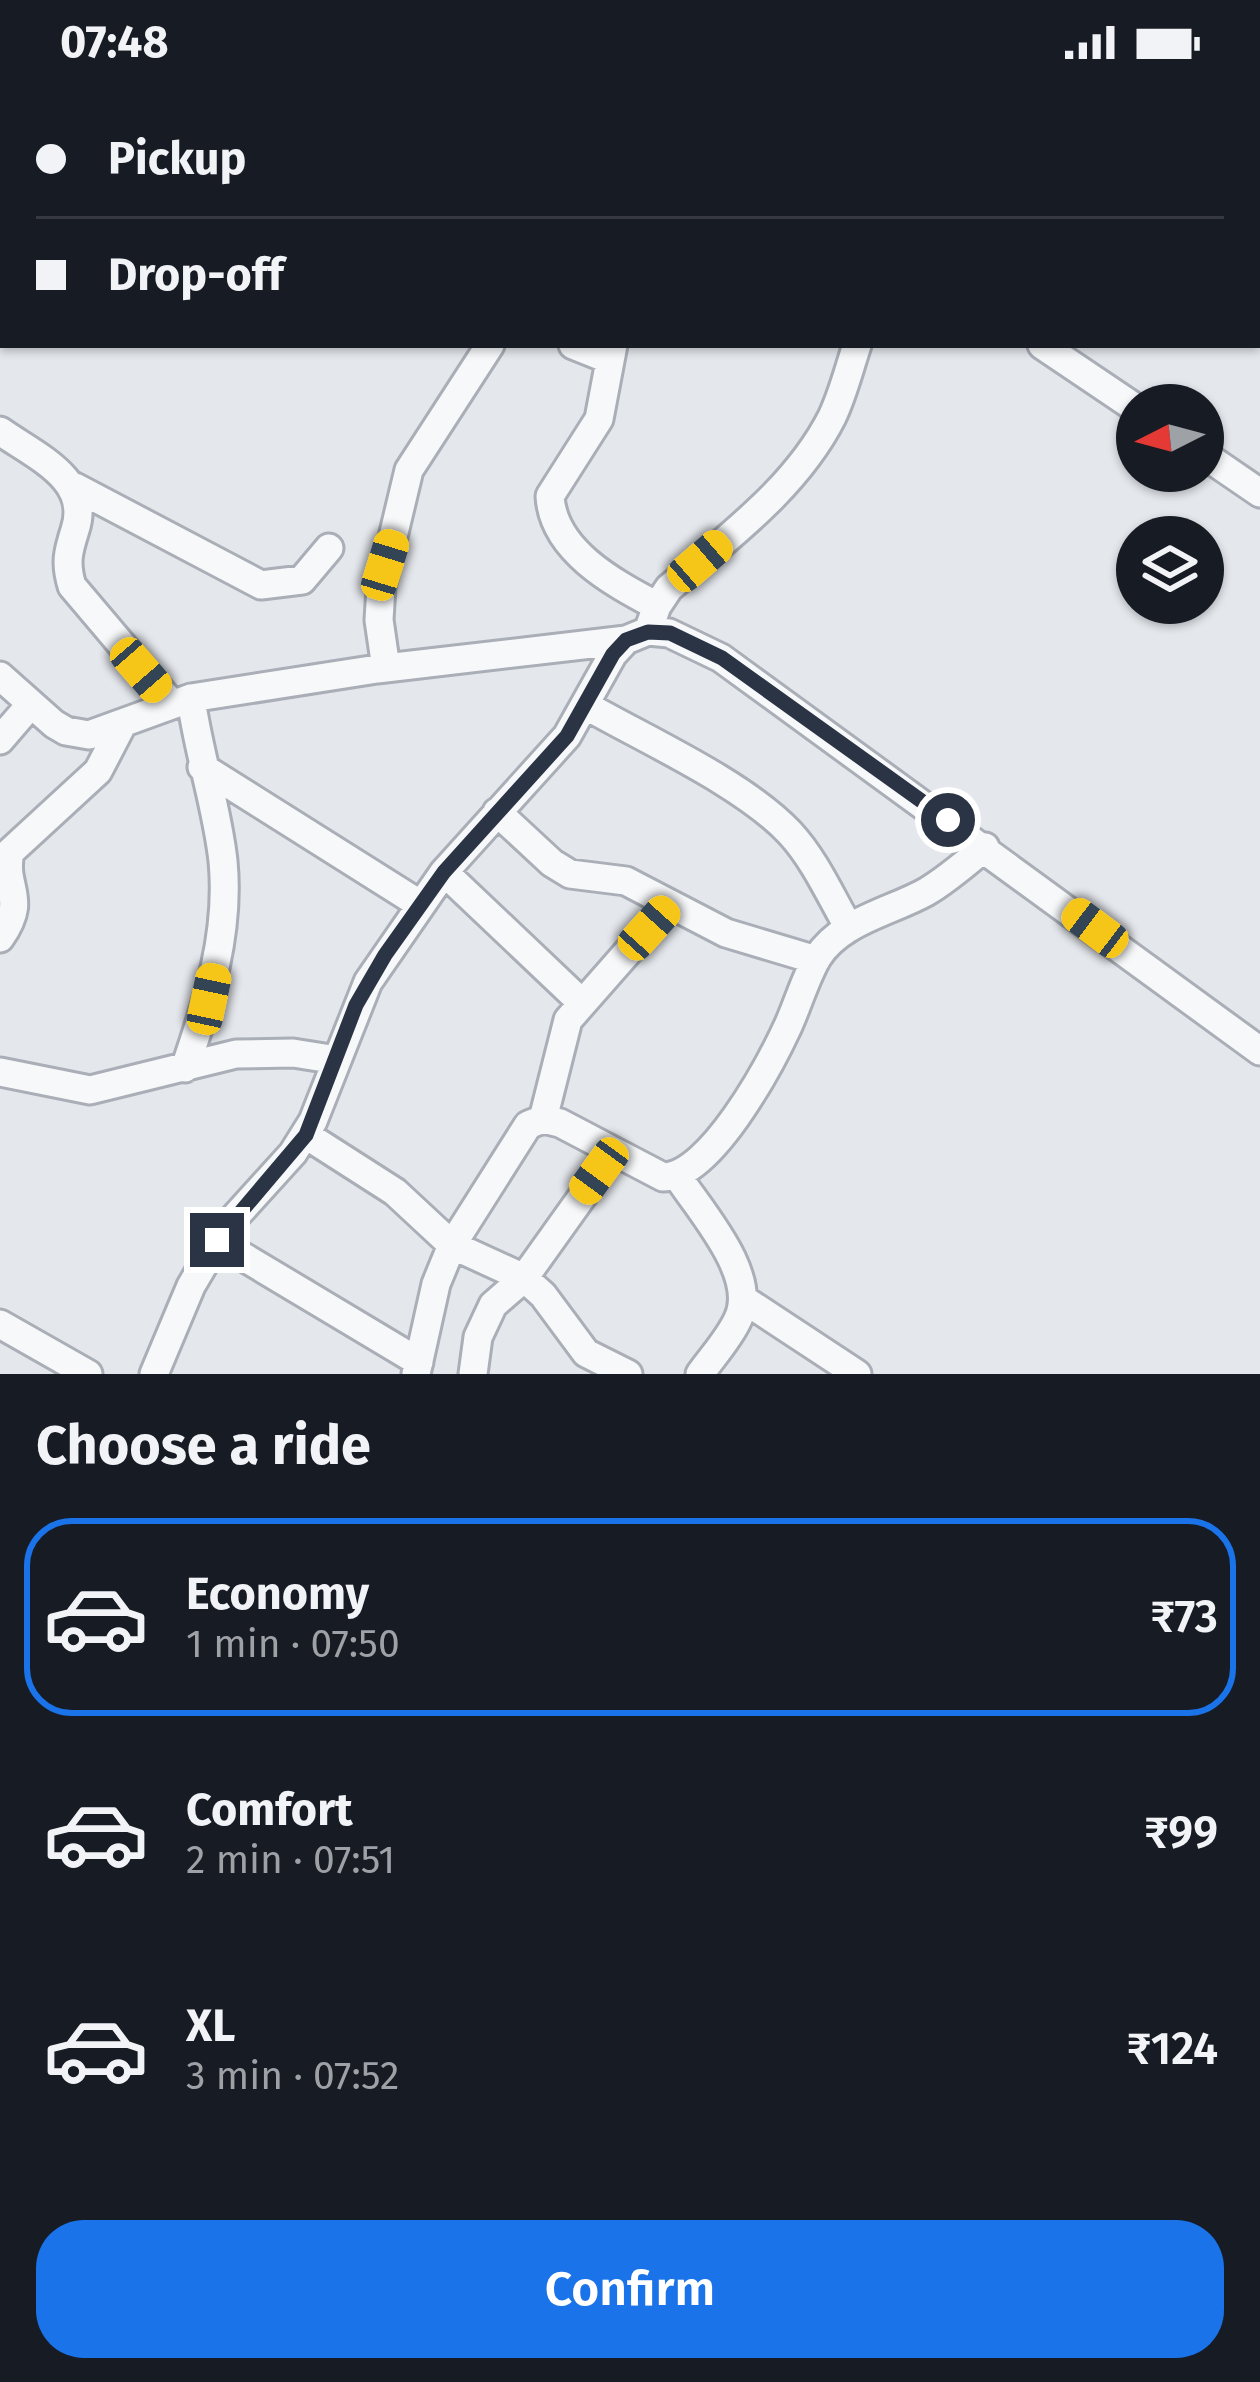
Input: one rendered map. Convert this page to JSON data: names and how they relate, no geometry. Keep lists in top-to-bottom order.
{
  "north": "left",
  "page": {
    "status": "07:48",
    "banner": ["Pickup", "Drop-off"],
    "heading": "Choose a ride",
    "list": [
      {
        "name": "Economy",
        "note": "1 min · 07:50",
        "value": "₹73"
      },
      {
        "name": "Comfort",
        "note": "2 min · 07:51",
        "value": "₹99"
      },
      {
        "name": "XL",
        "note": "3 min · 07:52",
        "value": "₹124"
      }
    ],
    "buttons": "Confirm"
  }
}
